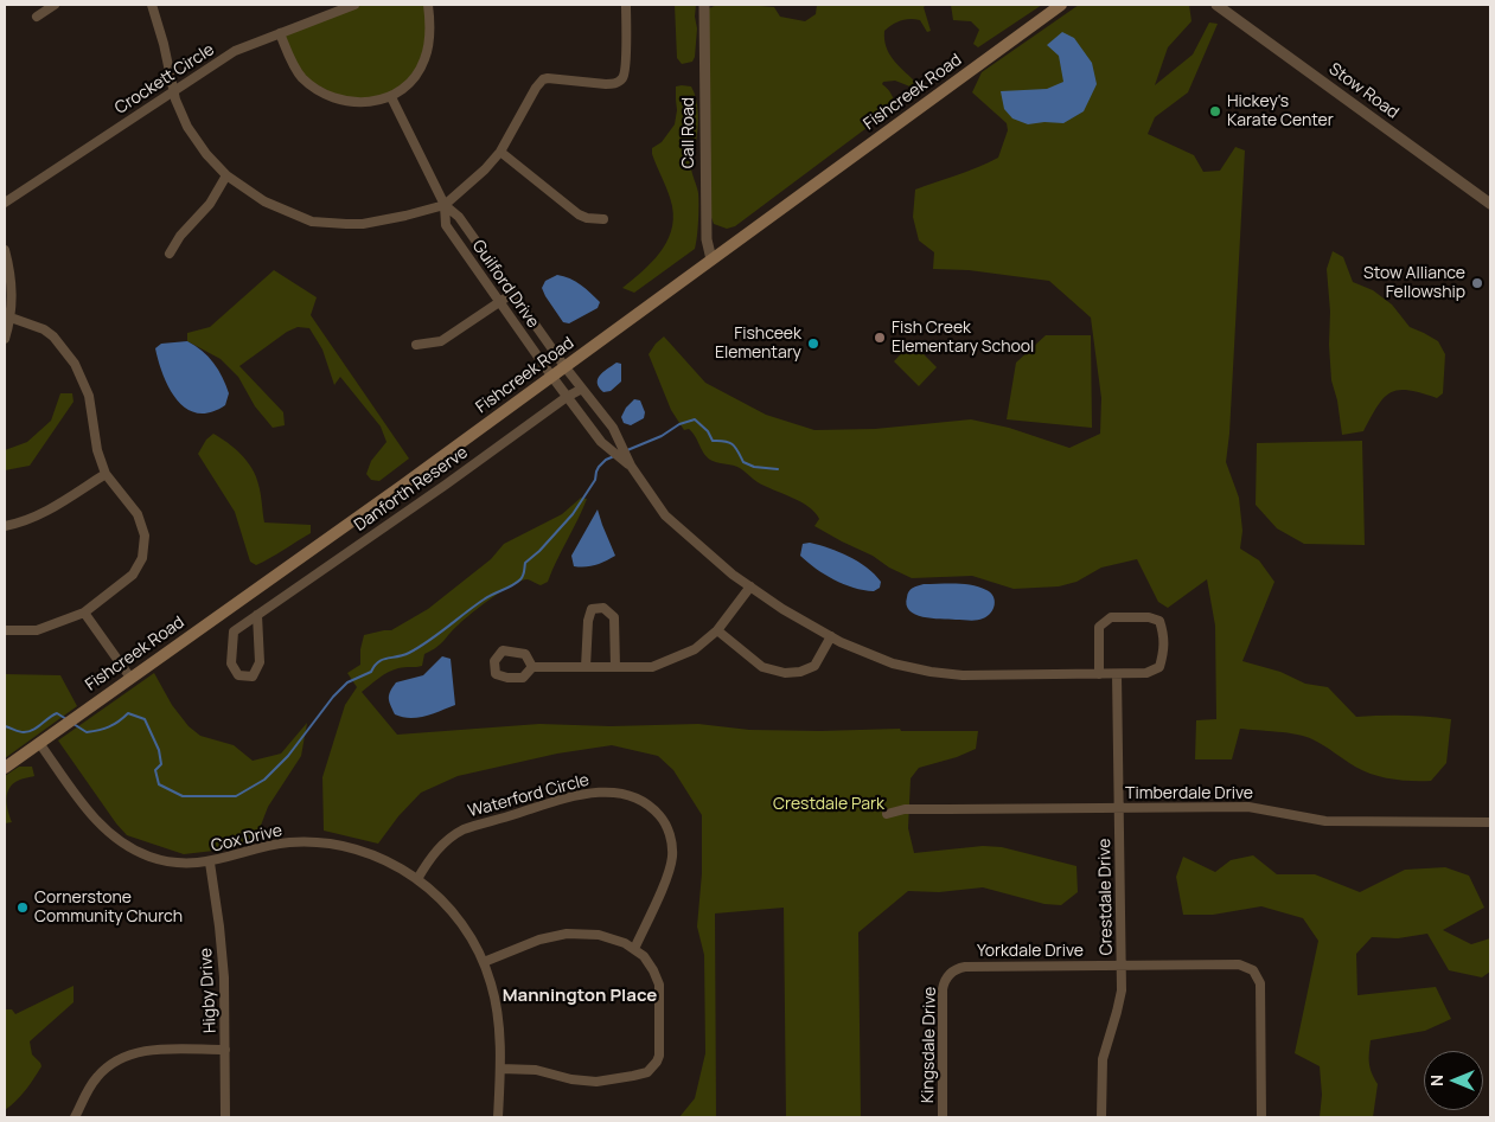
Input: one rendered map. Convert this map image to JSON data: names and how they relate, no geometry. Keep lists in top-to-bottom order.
{
  "streets": {
    "main road": ["Fishcreek Road"],
    "street": [
      "Crockett Circle",
      "Stow Road",
      "Call Road",
      "Guilford Drive",
      "Danforth Reserve",
      "Timberdale Drive",
      "Waterford Circle",
      "Cox Drive",
      "Crestdale Drive",
      "Yorkdale Drive",
      "Higby Drive",
      "Kingsdale Drive"
    ]
  },
  "crossings": [
    ["Fishcreek Road", "Call Road"],
    ["Fishcreek Road", "Guilford Drive"],
    ["Fishcreek Road", "Cox Drive"],
    ["Guilford Drive", "Danforth Reserve"],
    ["Guilford Drive", "Crestdale Drive"],
    ["Timberdale Drive", "Crestdale Drive"],
    ["Waterford Circle", "Cox Drive"],
    ["Cox Drive", "Higby Drive"],
    ["Crestdale Drive", "Yorkdale Drive"],
    ["Yorkdale Drive", "Kingsdale Drive"]
  ],
  "districts": ["Mannington Place"],
  "parks": ["Crestdale Park"],
  "places": [
    "Hickey's Karate Center",
    "Stow Alliance Fellowship",
    "Fish Creek Elementary School",
    "Fishceek Elementary",
    "Cornerstone Community Church"
  ],
  "north": "left"
}
